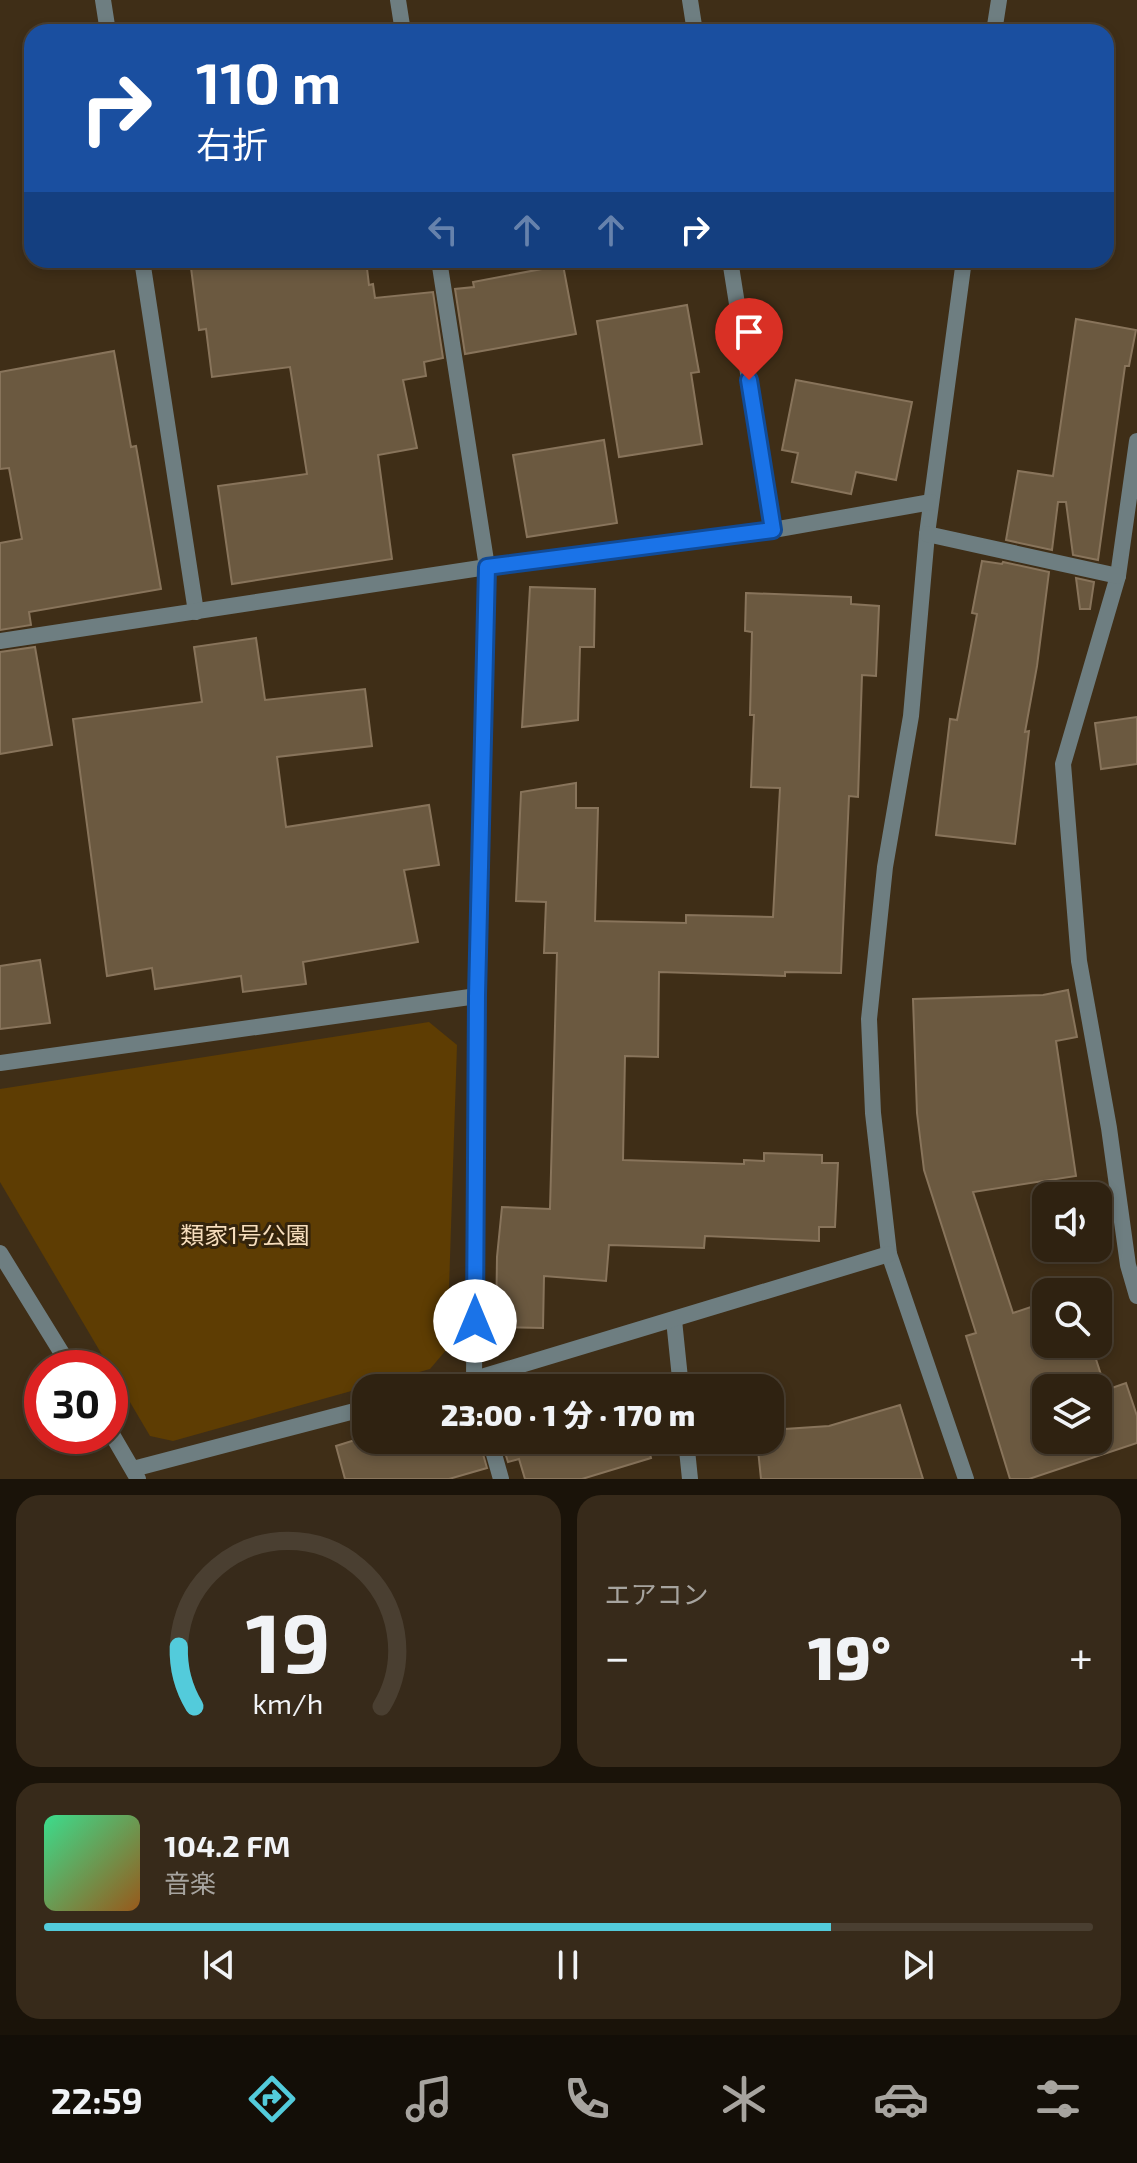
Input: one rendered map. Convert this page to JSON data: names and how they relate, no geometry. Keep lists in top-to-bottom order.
{
  "parks": ["類家1号公園"],
  "page": {
    "turn": ["110 m", "右折"],
    "limit": "30",
    "trip": "23:00 · 1 分 · 170 m",
    "tile": "エアコン",
    "heat": ["−", "19°", "+"],
    "song": ["104.2 FM", "音楽"],
    "tabs": "22:59",
    "gauge": ["19", "km/h"]
  }
}
